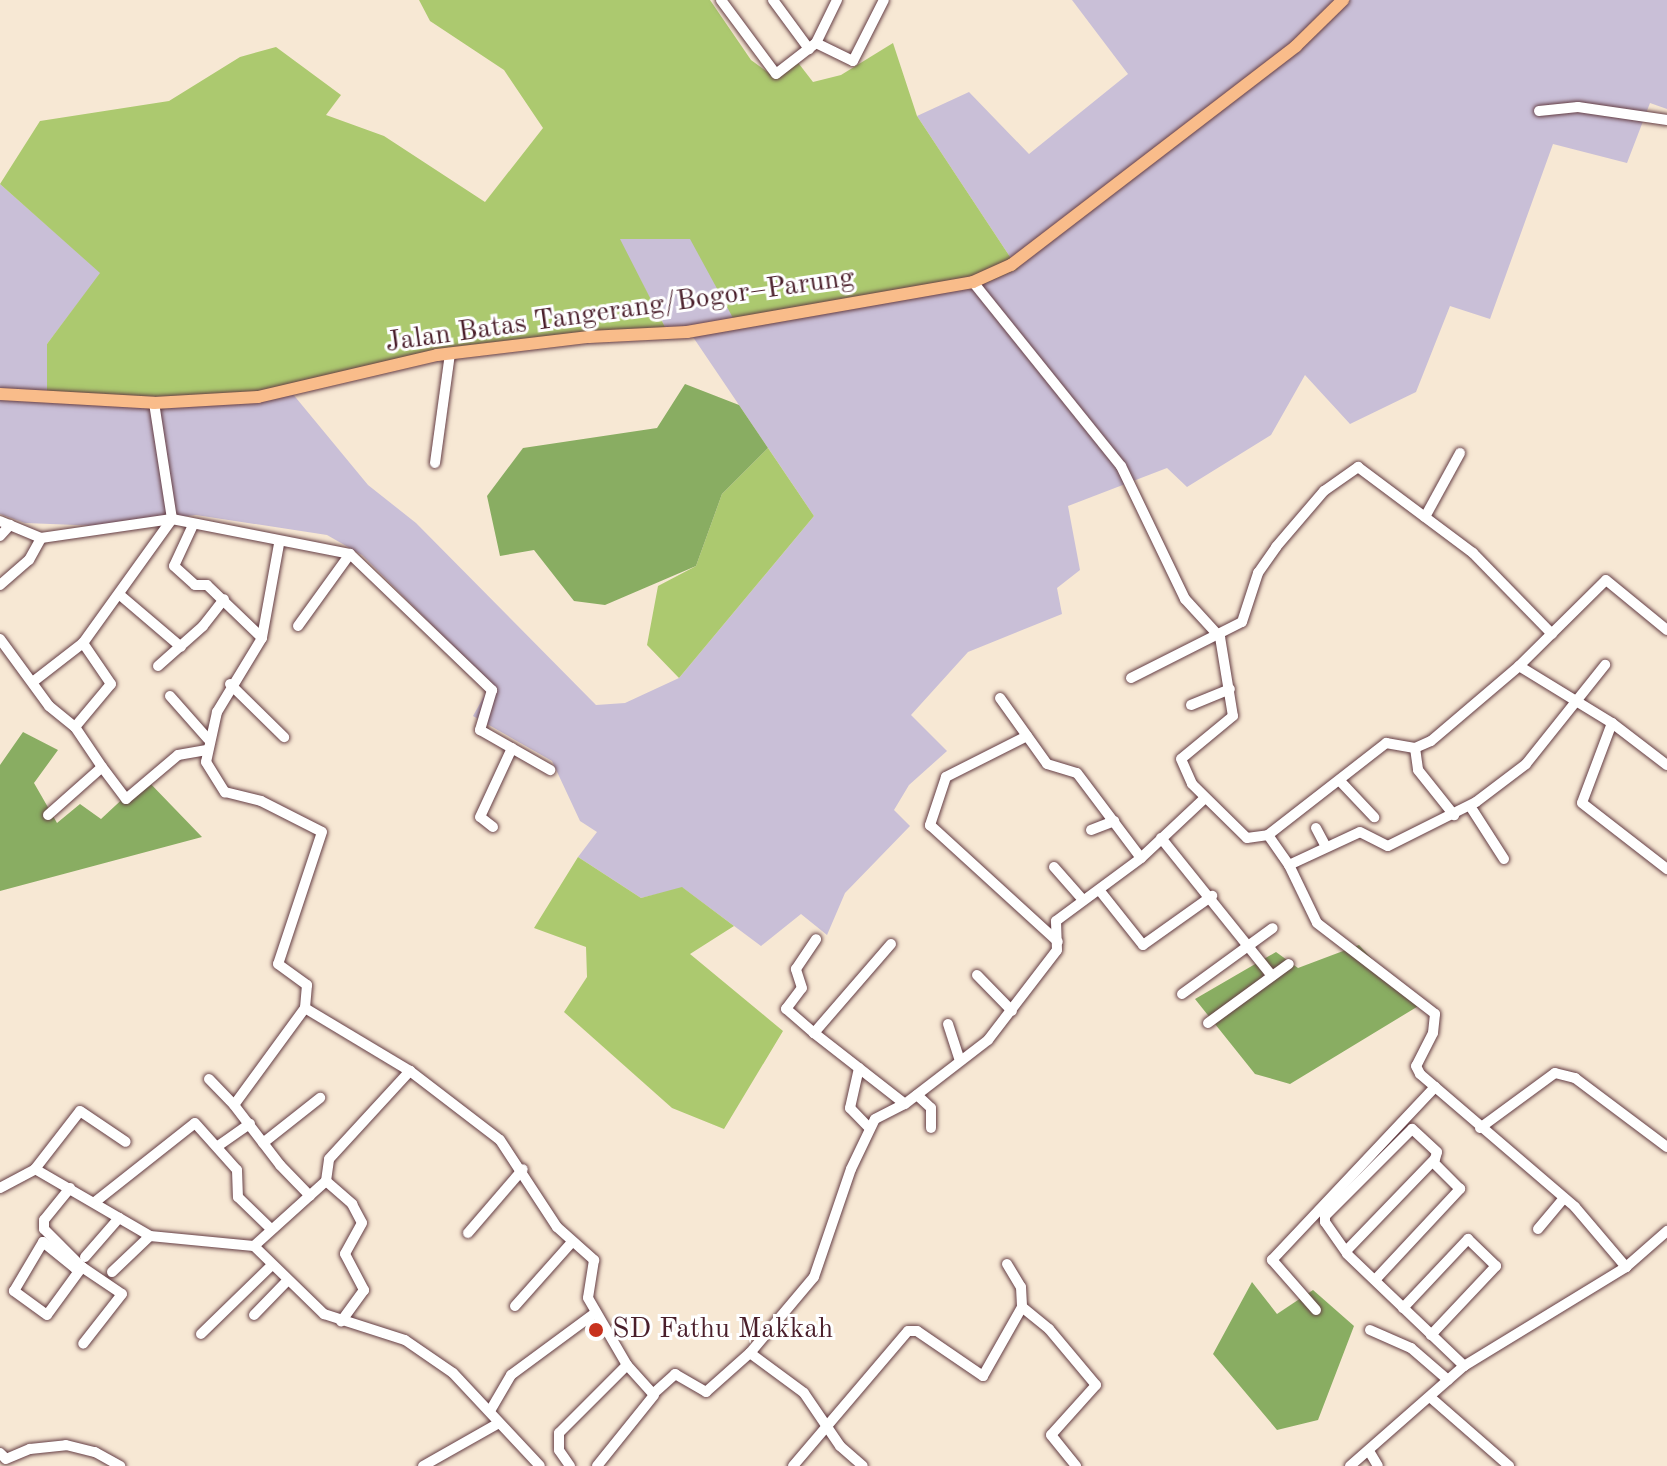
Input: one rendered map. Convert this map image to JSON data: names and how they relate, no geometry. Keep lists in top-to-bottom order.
{
  "streets": {
    "main road": ["Jalan Batas Tangerang/Bogor–Parung"]
  },
  "places": ["SD Fathu Makkah"]
}
